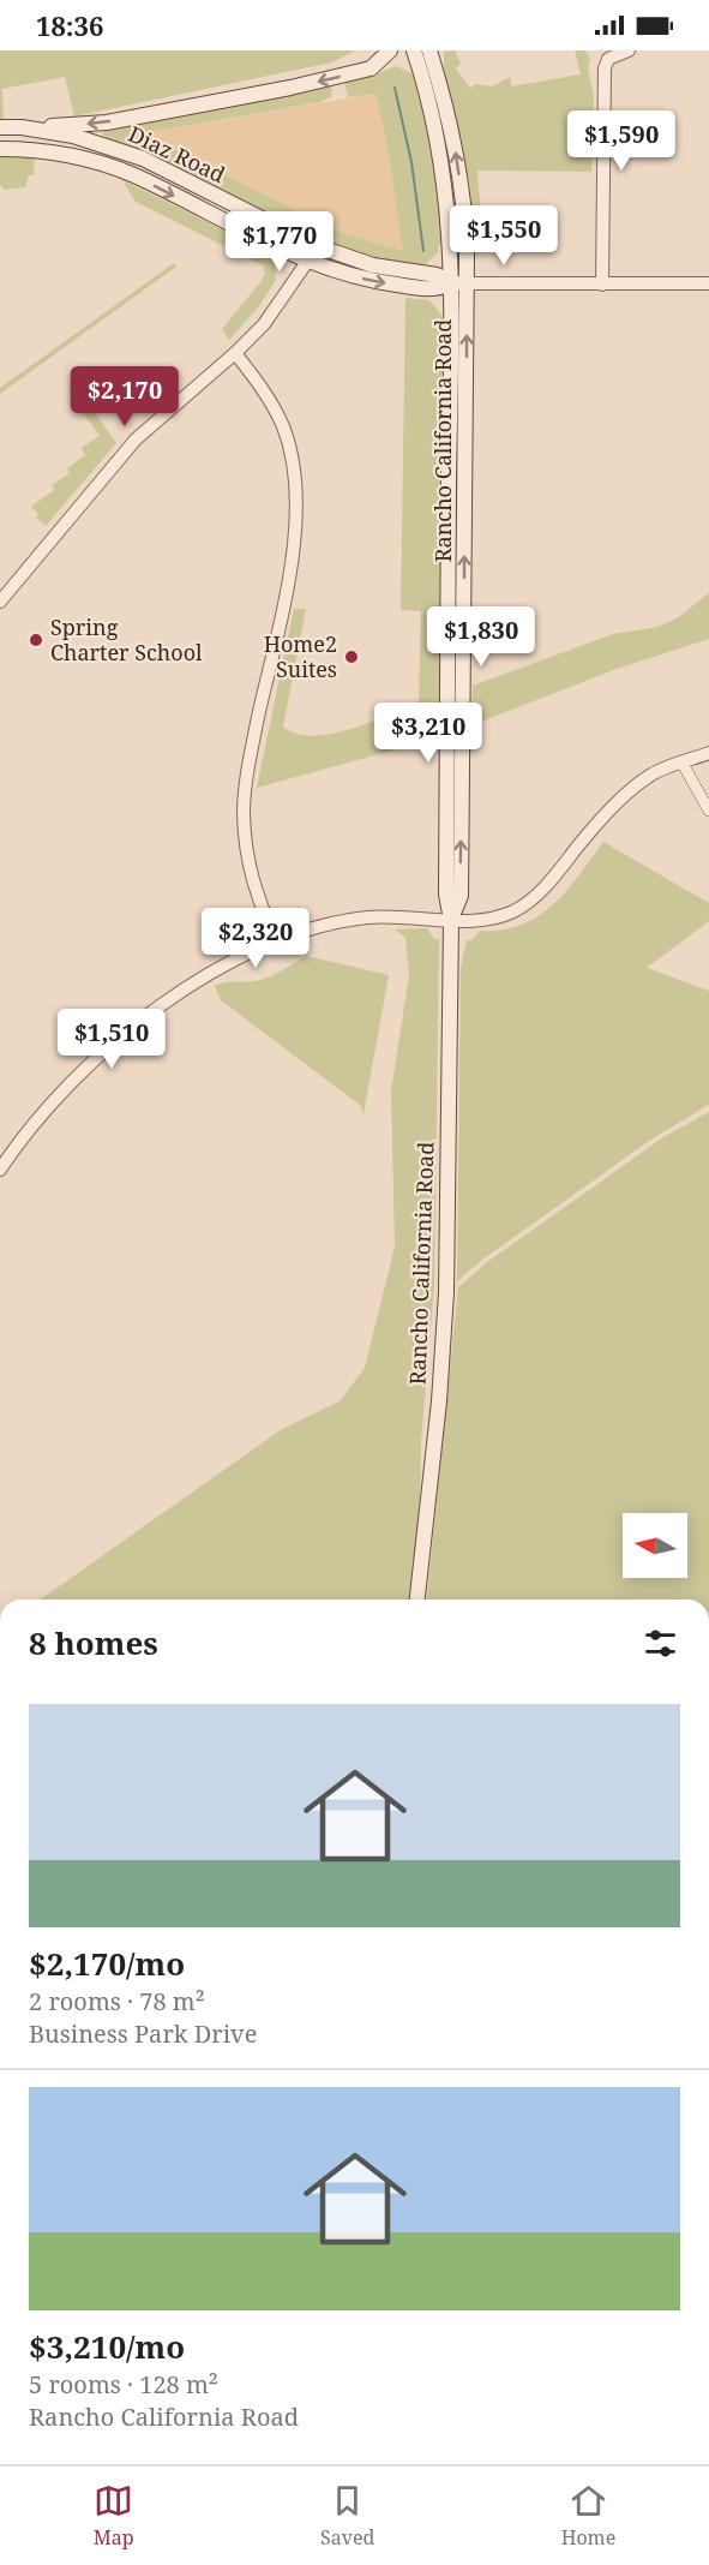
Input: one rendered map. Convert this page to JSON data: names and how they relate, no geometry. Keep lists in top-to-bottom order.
{
  "streets": {
    "main road": ["Diaz Road", "Rancho California Road"]
  },
  "crossings": [
    ["Diaz Road", "Rancho California Road"]
  ],
  "places": ["Spring Charter School", "Home2 Suites"],
  "north": "left",
  "page": {
    "status": "18:36",
    "price": [
      "$1,590",
      "$1,550",
      "$1,770",
      "$2,170",
      "$1,830",
      "$3,210",
      "$2,320",
      "$1,510"
    ],
    "heading": "8 homes",
    "list": [
      {
        "name": "$2,170/mo",
        "note": "2 rooms · 78 m² · Business Park Drive"
      },
      {
        "name": "$3,210/mo",
        "note": "5 rooms · 128 m² · Rancho California Road"
      }
    ],
    "tabs": ["Map", "Saved", "Home"]
  }
}
